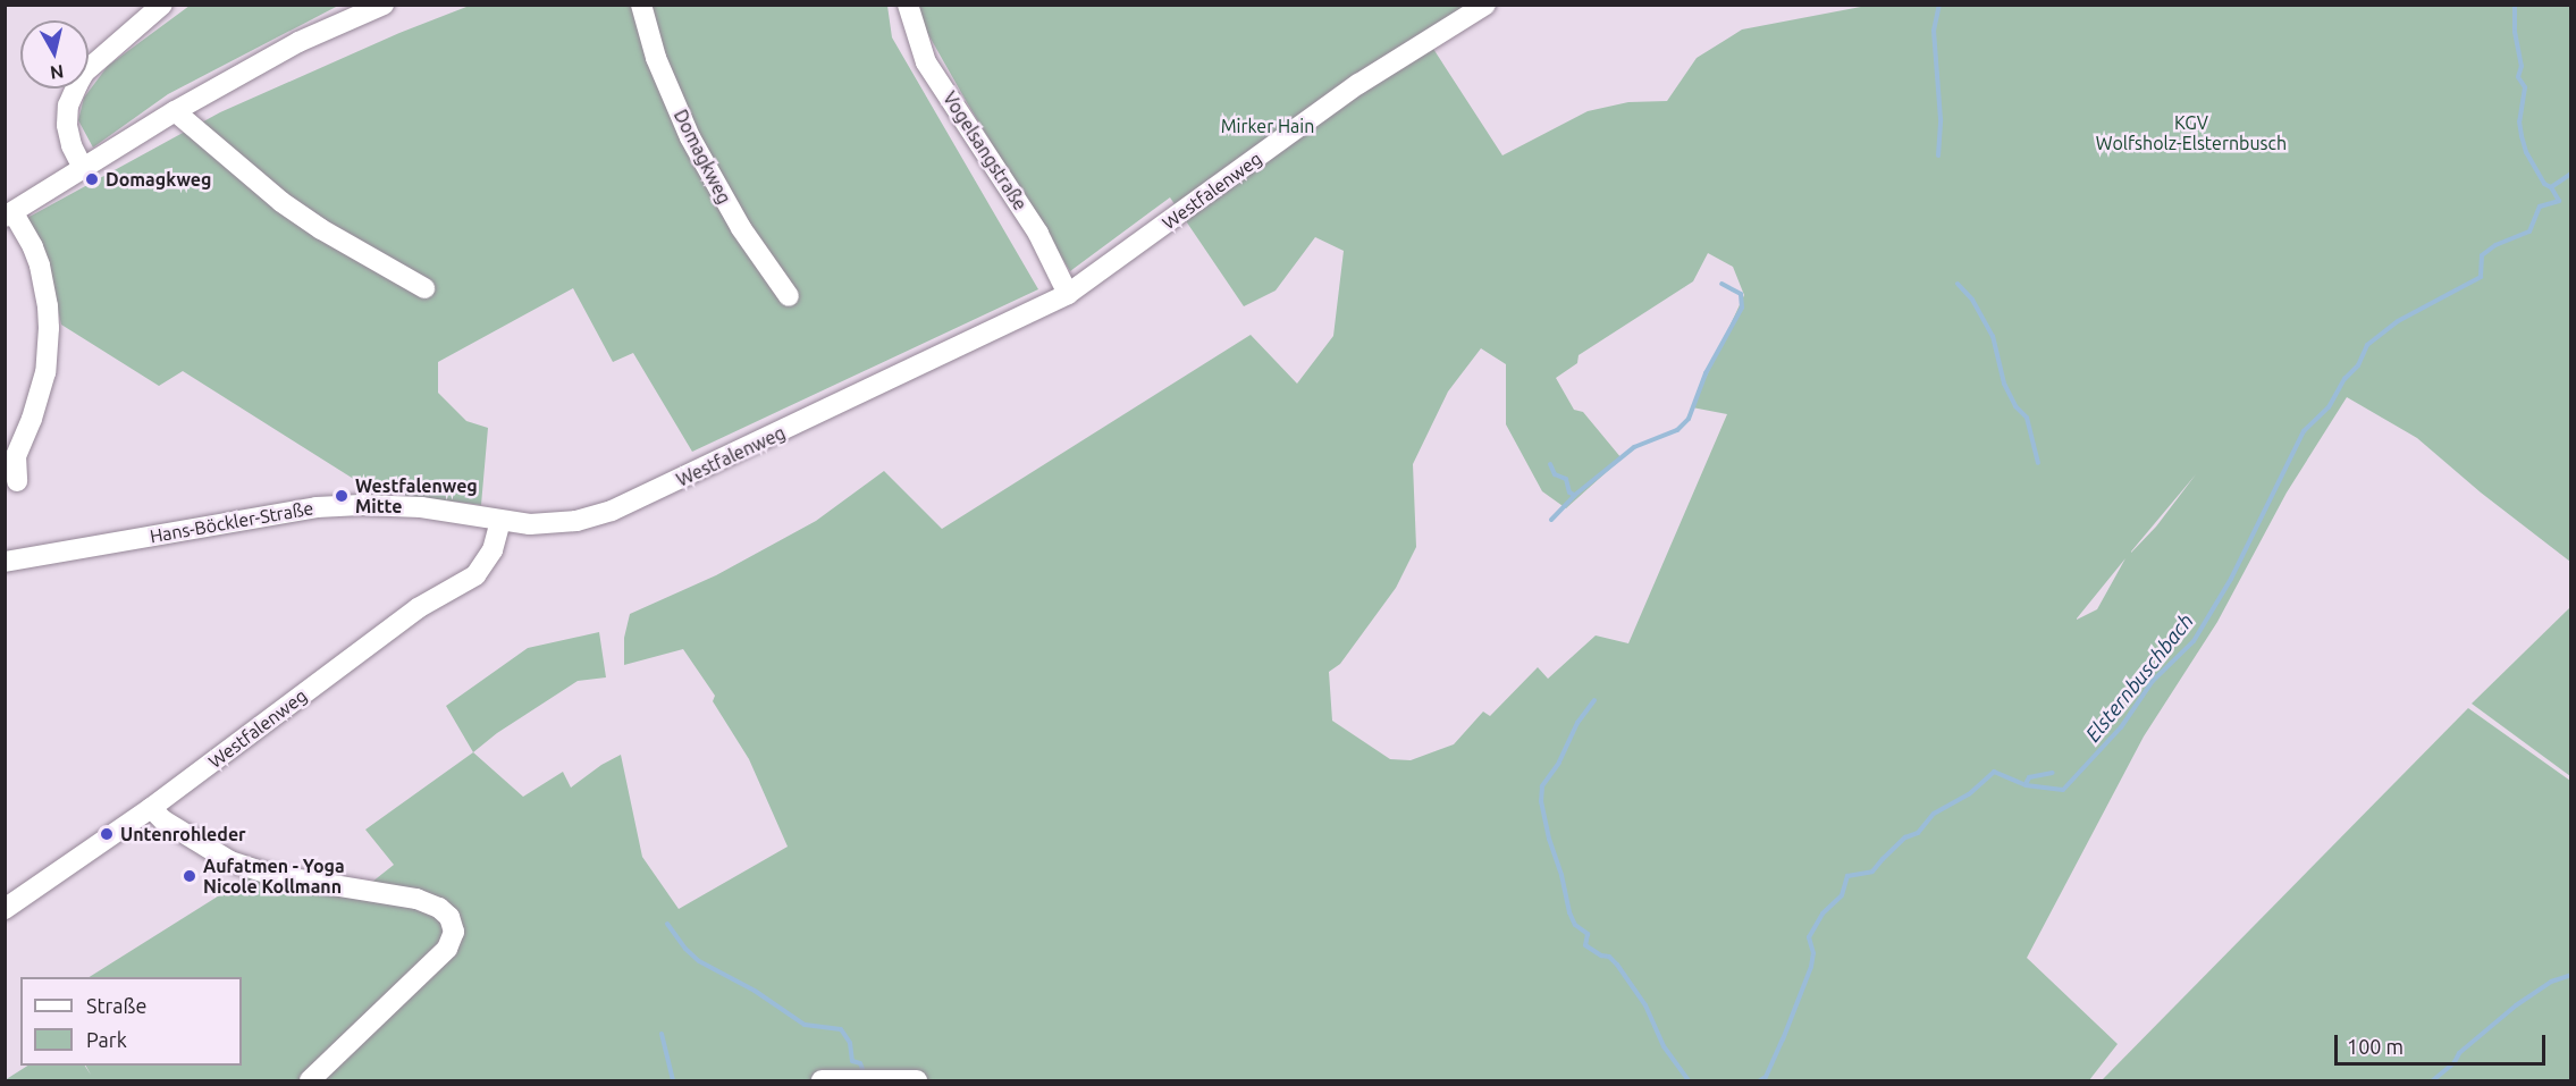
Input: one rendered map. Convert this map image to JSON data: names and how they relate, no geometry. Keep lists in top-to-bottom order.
{
  "streets": {
    "street": [
      "Vogelsangstraße",
      "Domagkweg",
      "Westfalenweg",
      "Hans-Böckler-Straße"
    ]
  },
  "crossings": [
    ["Vogelsangstraße", "Westfalenweg"],
    ["Westfalenweg", "Hans-Böckler-Straße"]
  ],
  "water": ["Elsternbuschbach"],
  "parks": ["KGV Wolfsholz-Elsternbusch", "Mirker Hain"],
  "places": [
    "Domagkweg",
    "Westfalenweg Mitte",
    "Untenrohleder",
    "Aufatmen - Yoga Nicole Kollmann"
  ],
  "legend": ["Straße", "Park"],
  "scale_bar": "100 m",
  "north": "bottom"
}
